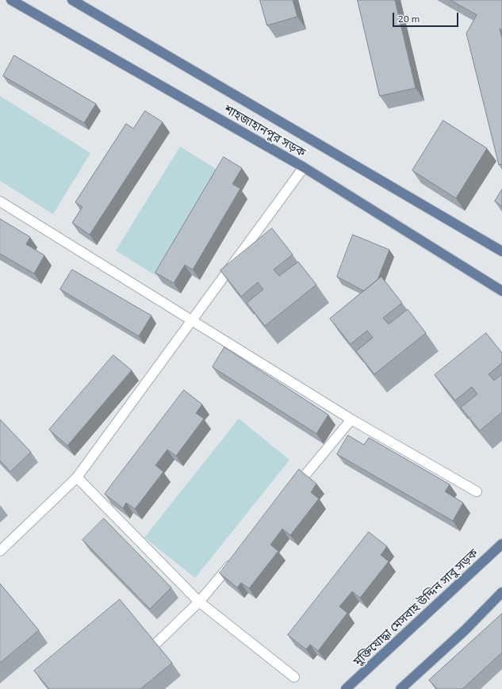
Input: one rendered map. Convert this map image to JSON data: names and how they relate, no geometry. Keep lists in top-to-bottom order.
{
  "streets": {
    "main road": ["শাহজাহানপুর সড়ক", "মুক্তিযোদ্ধা মেসবাহ উদ্দিন সাবু সড়ক"]
  },
  "scale_bar": "20 m"
}
